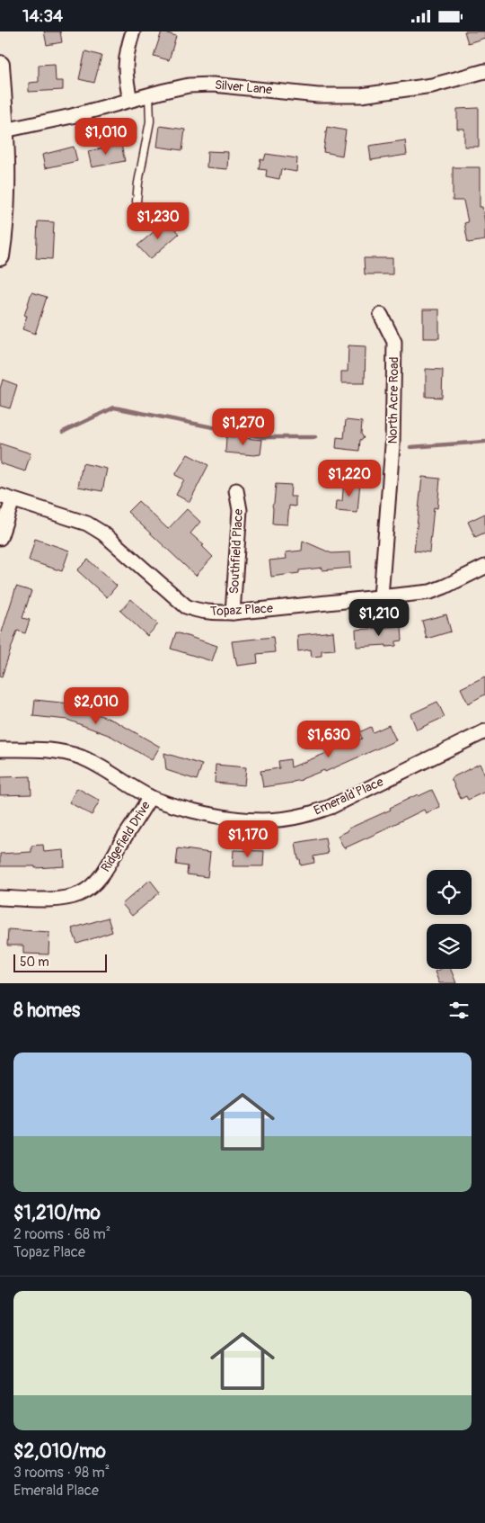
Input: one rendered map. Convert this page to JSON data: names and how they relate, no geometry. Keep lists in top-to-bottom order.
{
  "streets": {
    "street": [
      "Silver Lane",
      "North Acre Road",
      "Southfield Place",
      "Topaz Place",
      "Emerald Place",
      "Ridgefield Drive"
    ]
  },
  "crossings": [
    ["North Acre Road", "Topaz Place"],
    ["Southfield Place", "Topaz Place"],
    ["Emerald Place", "Ridgefield Drive"]
  ],
  "scale_bar": "50 m",
  "page": {
    "status": "14:34",
    "price": [
      "$1,010",
      "$1,230",
      "$1,270",
      "$1,220",
      "$1,210",
      "$2,010",
      "$1,630",
      "$1,170"
    ],
    "scale": "50 m",
    "heading": "8 homes",
    "list": [
      {
        "name": "$1,210/mo",
        "note": "2 rooms · 68 m² · Topaz Place"
      },
      {
        "name": "$2,010/mo",
        "note": "3 rooms · 98 m² · Emerald Place"
      }
    ]
  }
}
